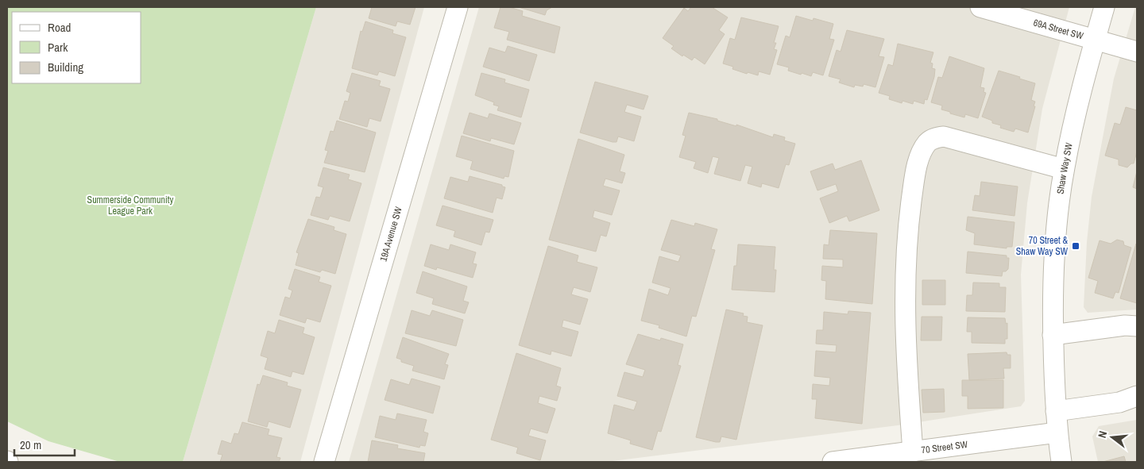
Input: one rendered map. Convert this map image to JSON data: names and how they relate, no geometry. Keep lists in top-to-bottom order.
{
  "streets": {
    "street": [
      "69A Street SW",
      "Shaw Way SW",
      "19A Avenue SW",
      "70 Street SW"
    ]
  },
  "crossings": [
    ["69A Street SW", "Shaw Way SW"],
    ["Shaw Way SW", "70 Street SW"]
  ],
  "parks": ["Summerside Community League Park"],
  "places": {
    "transit": ["70 Street & Shaw Way SW"]
  },
  "legend": ["Road", "Park", "Building"],
  "scale_bar": "20 m",
  "north": "left"
}
